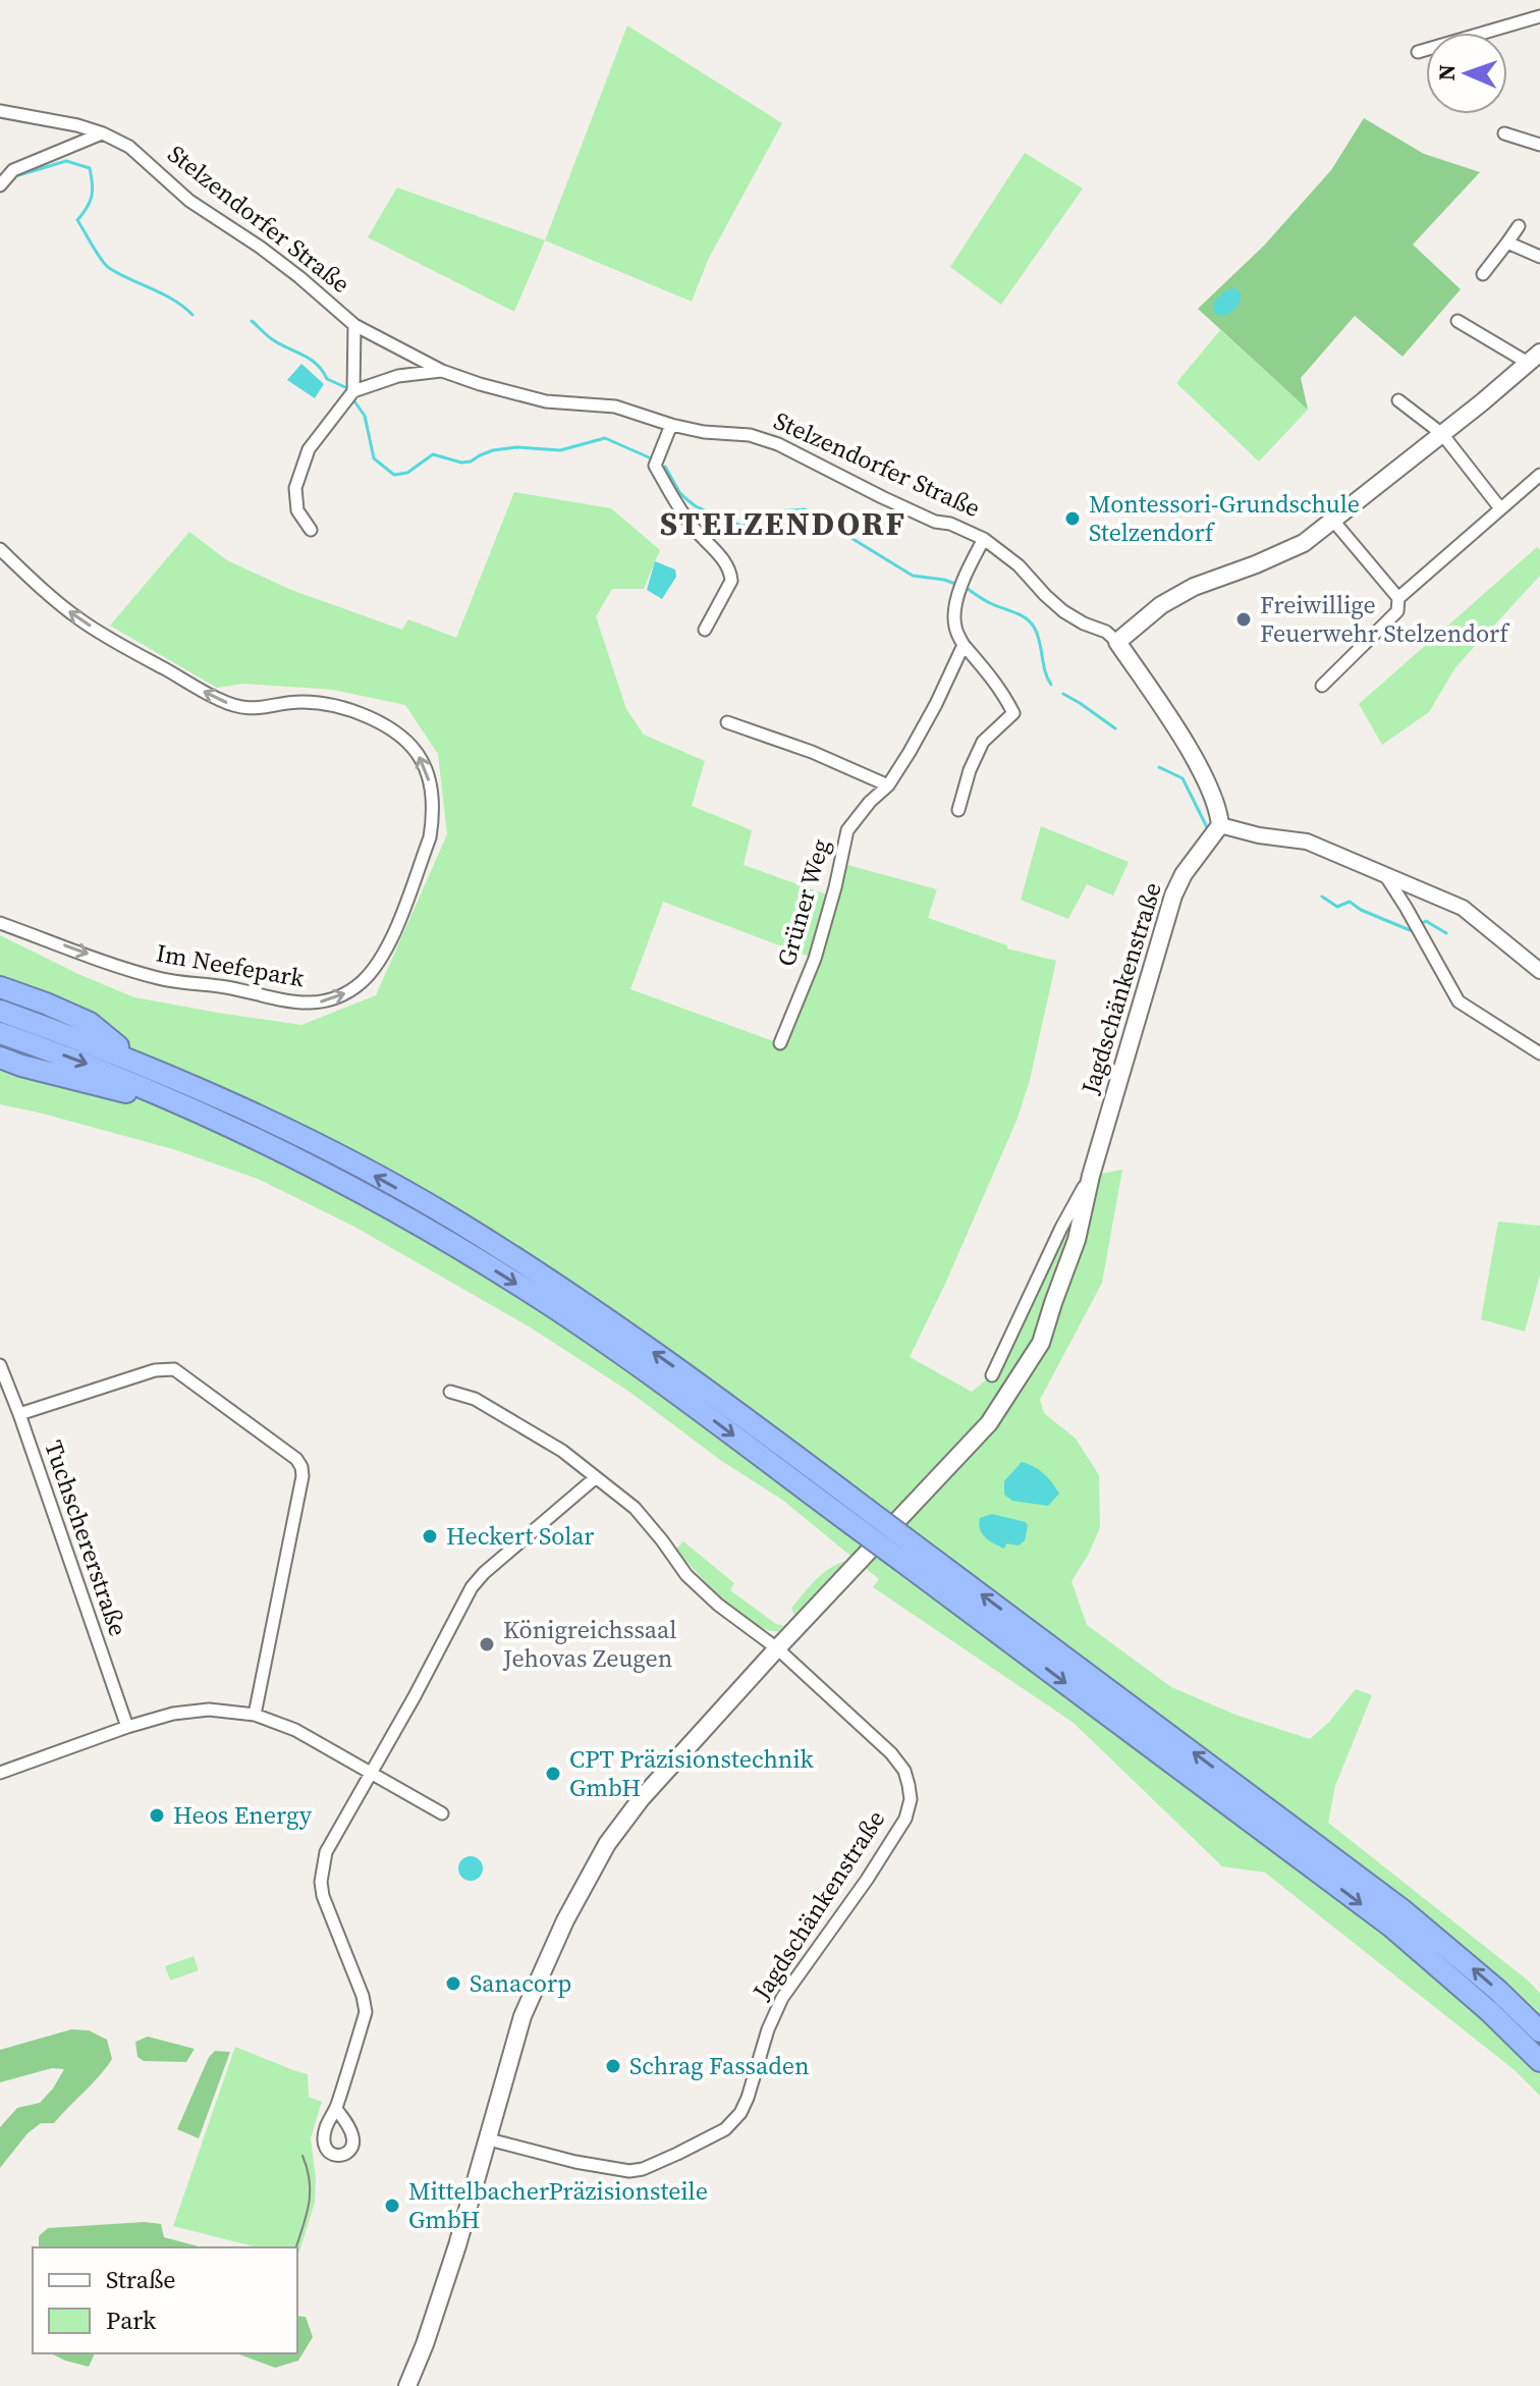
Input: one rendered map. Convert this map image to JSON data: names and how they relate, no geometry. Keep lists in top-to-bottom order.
{
  "streets": {
    "main road": ["Stelzendorfer Straße", "Jagdschänkenstraße"],
    "street": ["Grüner Weg", "Im Neefepark", "Tuchschererstraße"]
  },
  "crossings": [
    ["Stelzendorfer Straße", "Jagdschänkenstraße"]
  ],
  "districts": ["STELZENDORF"],
  "places": [
    "Montessori-Grundschule Stelzendorf",
    "Freiwillige Feuerwehr Stelzendorf",
    "Heckert Solar",
    "Königreichssaal Jehovas Zeugen",
    "CPT Präzisionstechnik GmbH",
    "Heos Energy",
    "Sanacorp",
    "Schrag Fassaden",
    "MittelbacherPräzisionsteile GmbH"
  ],
  "legend": ["Straße", "Park"],
  "north": "left"
}
